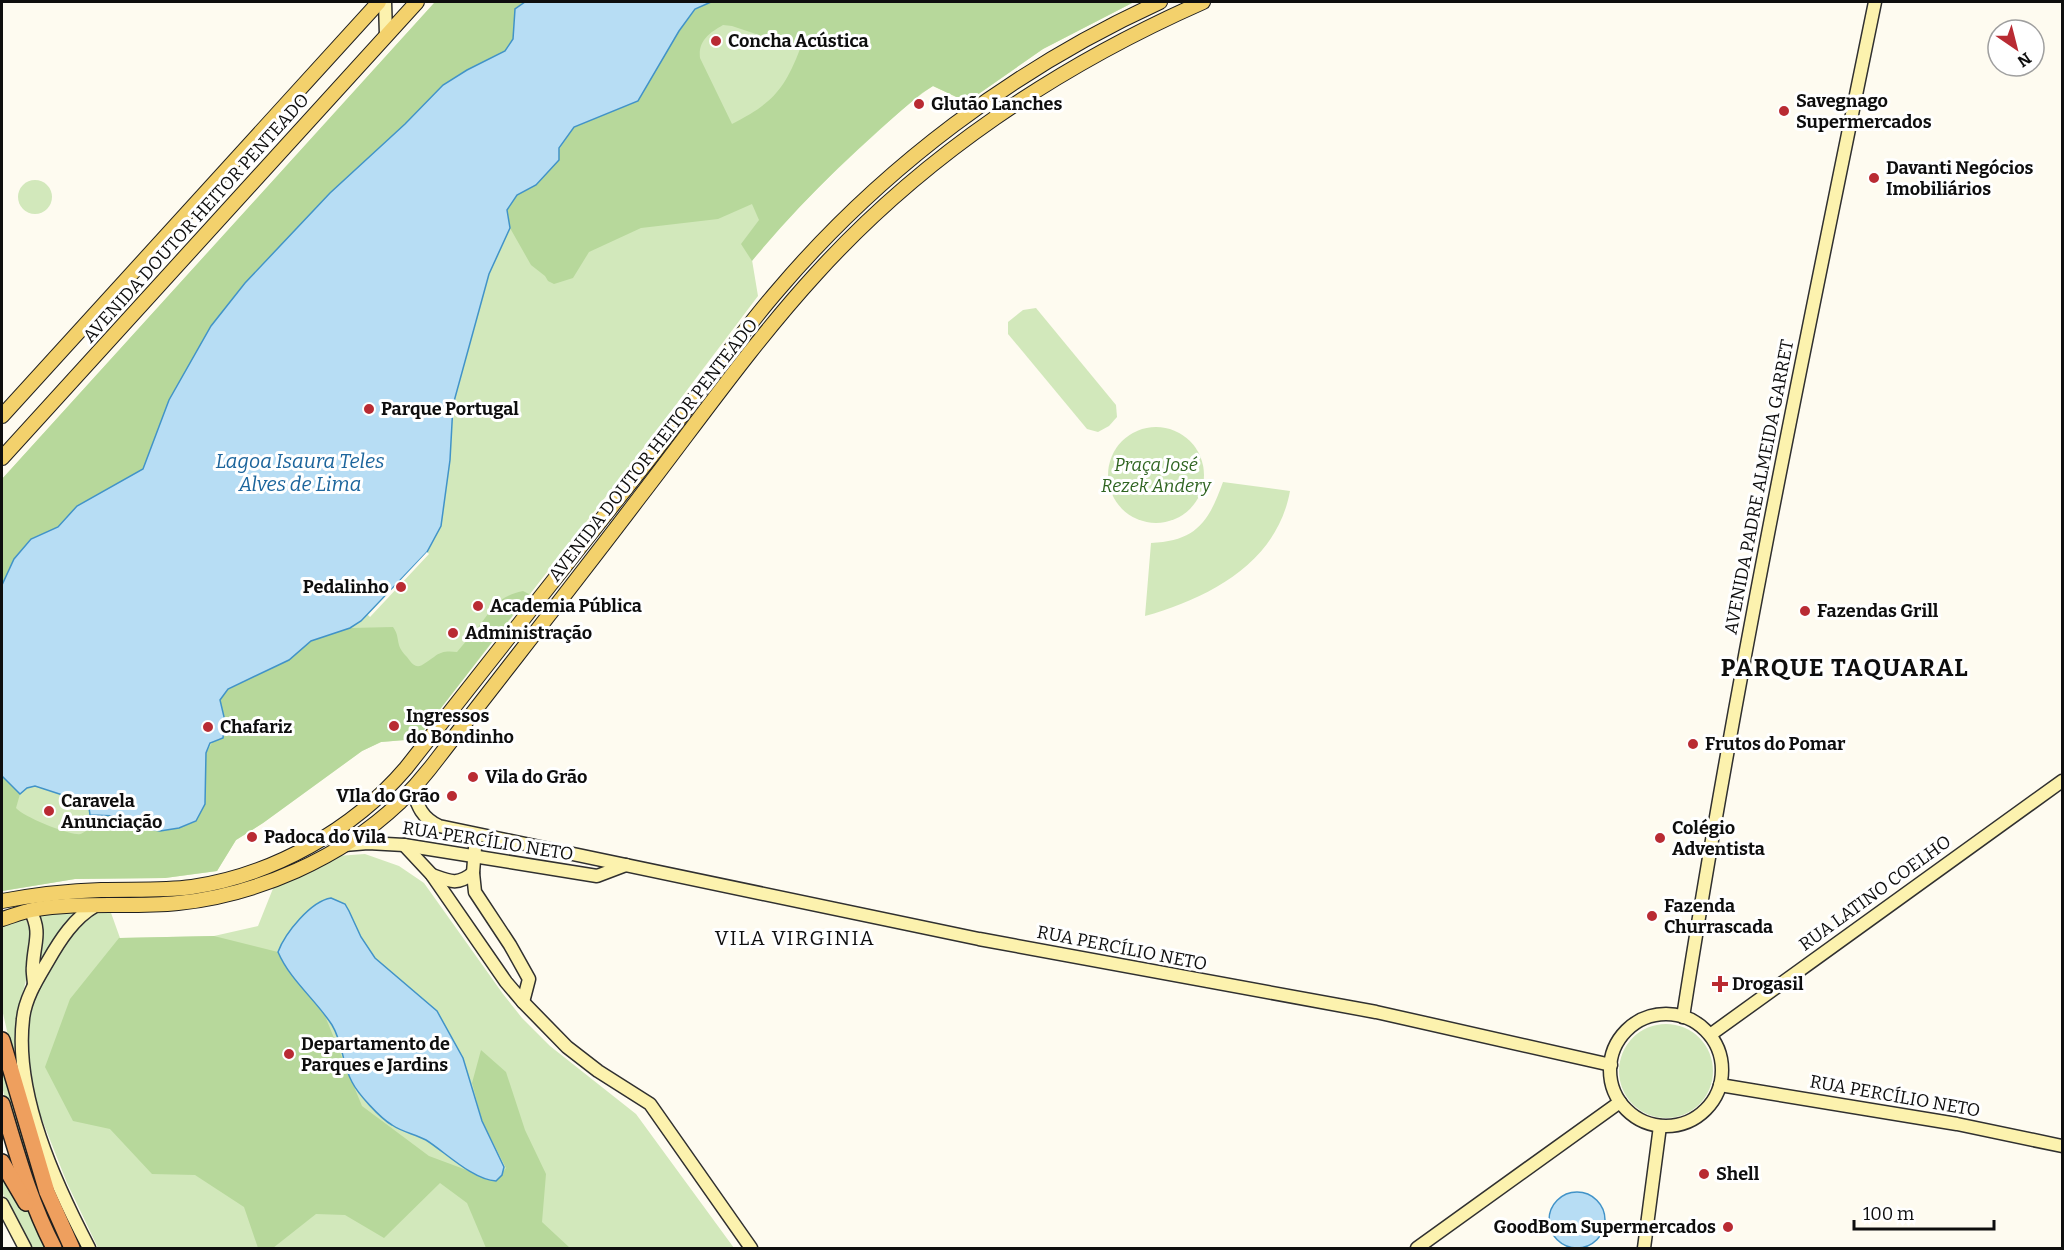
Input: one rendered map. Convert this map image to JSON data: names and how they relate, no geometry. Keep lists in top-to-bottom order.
{
  "streets": {
    "main road": [
      "AVENIDA DOUTOR HEITOR PENTEADO",
      "AVENIDA PADRE ALMEIDA GARRET",
      "RUA PERCÍLIO NETO",
      "RUA LATINO COELHO"
    ]
  },
  "crossings": [
    ["AVENIDA DOUTOR HEITOR PENTEADO", "RUA PERCÍLIO NETO"],
    ["AVENIDA PADRE ALMEIDA GARRET", "RUA PERCÍLIO NETO"],
    ["AVENIDA PADRE ALMEIDA GARRET", "RUA LATINO COELHO"],
    ["RUA PERCÍLIO NETO", "RUA LATINO COELHO"]
  ],
  "districts": ["PARQUE TAQUARAL", "VILA VIRGINIA"],
  "water": ["Lagoa Isaura Teles Alves de Lima"],
  "parks": ["Praça José Rezek Andery"],
  "places": {
    "other": [
      "Concha Acústica",
      "Glutão Lanches",
      "Savegnago Supermercados",
      "Davanti Negócios Imobiliários",
      "Parque Portugal",
      "Pedalinho",
      "Academia Pública",
      "Fazendas Grill",
      "Administração",
      "Ingressos do Bondinho",
      "Chafariz",
      "Frutos do Pomar",
      "Vila do Grão",
      "VIla do Grão",
      "Caravela Anunciação",
      "Padoca do Vila",
      "Colégio Adventista",
      "Fazenda Churrascada",
      "Departamento de Parques e Jardins",
      "Shell",
      "GoodBom Supermercados"
    ],
    "health": ["Drogasil"]
  },
  "scale_bar": "100 m",
  "north": "bottom right"
}
